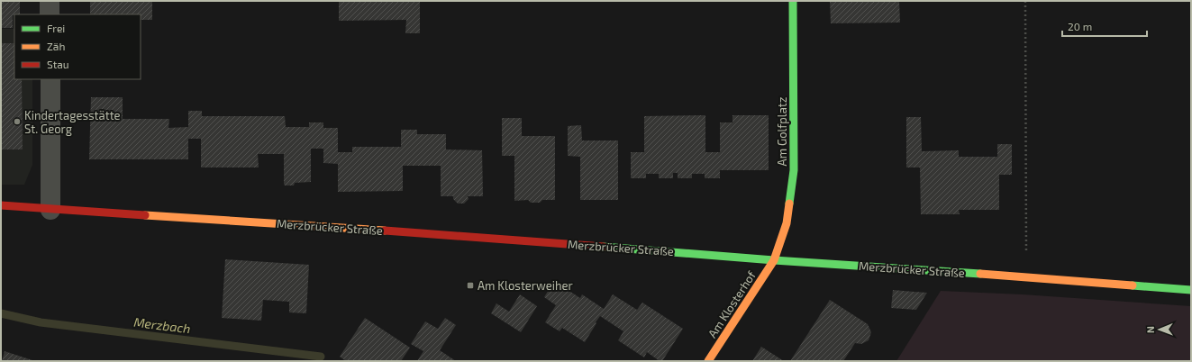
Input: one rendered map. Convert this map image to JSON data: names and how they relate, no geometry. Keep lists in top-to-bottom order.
{
  "streets": {
    "street": ["Am Golfplatz", "Merzbrücker Straße", "Am Klosterhof"]
  },
  "crossings": [
    ["Am Golfplatz", "Merzbrücker Straße"],
    ["Am Golfplatz", "Am Klosterhof"],
    ["Merzbrücker Straße", "Am Klosterhof"]
  ],
  "water": ["Merzbach"],
  "places": {
    "other": ["Kindertagesstätte St. Georg"],
    "transit": ["Am Klosterweiher"]
  },
  "legend": ["Frei", "Zäh", "Stau"],
  "scale_bar": "20 m",
  "north": "left"
}
